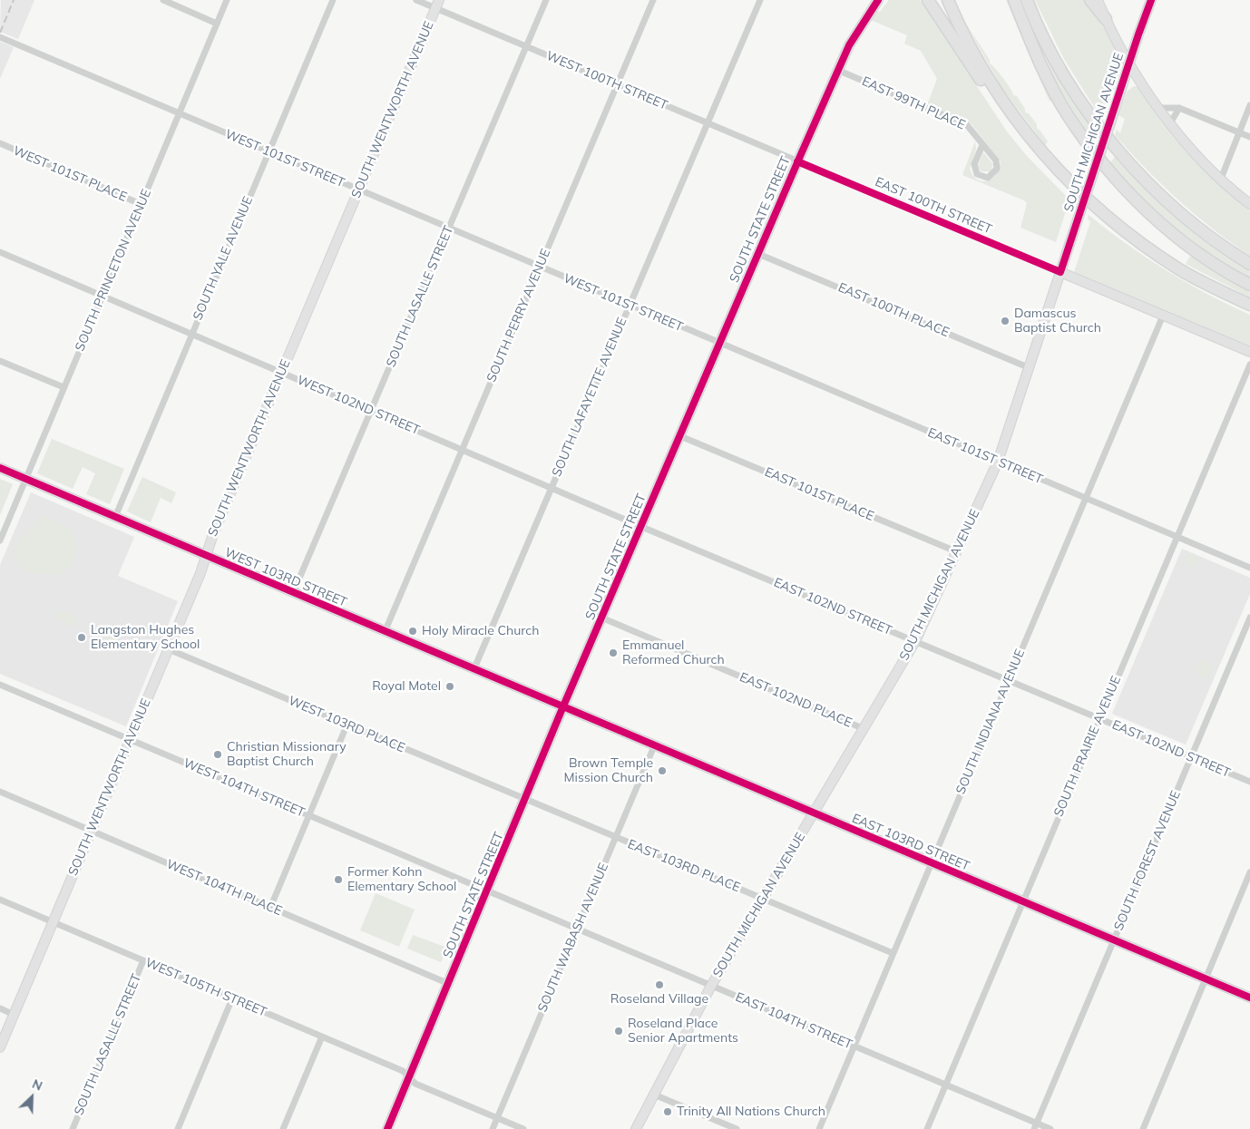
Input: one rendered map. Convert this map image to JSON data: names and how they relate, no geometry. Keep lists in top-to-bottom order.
{
  "streets": {
    "street": [
      "WEST 100TH STREET",
      "EAST 99TH PLACE",
      "SOUTH WENTWORTH AVENUE",
      "SOUTH MICHIGAN AVENUE",
      "WEST 101ST STREET",
      "WEST 101ST PLACE",
      "EAST 100TH STREET",
      "SOUTH STATE STREET",
      "SOUTH YALE AVENUE",
      "SOUTH PRINCETON AVENUE",
      "SOUTH LASALLE STREET",
      "EAST 100TH PLACE",
      "SOUTH PERRY AVENUE",
      "SOUTH LAFAYETTE AVENUE",
      "WEST 102ND STREET",
      "EAST 101ST STREET",
      "EAST 101ST PLACE",
      "WEST 103RD STREET",
      "EAST 102ND STREET",
      "EAST 102ND PLACE",
      "SOUTH INDIANA AVENUE",
      "WEST 103RD PLACE",
      "SOUTH PRAIRIE AVENUE",
      "WEST 104TH STREET",
      "EAST 103RD STREET",
      "SOUTH FOREST AVENUE",
      "EAST 103RD PLACE",
      "WEST 104TH PLACE",
      "SOUTH WABASH AVENUE",
      "WEST 105TH STREET",
      "EAST 104TH STREET"
    ]
  },
  "crossings": [
    ["WEST 100TH STREET", "SOUTH WENTWORTH AVENUE"],
    ["WEST 100TH STREET", "EAST 100TH STREET"],
    ["WEST 100TH STREET", "SOUTH STATE STREET"],
    ["WEST 100TH STREET", "SOUTH LASALLE STREET"],
    ["WEST 100TH STREET", "SOUTH PERRY AVENUE"],
    ["WEST 100TH STREET", "SOUTH LAFAYETTE AVENUE"],
    ["EAST 99TH PLACE", "SOUTH STATE STREET"],
    ["SOUTH WENTWORTH AVENUE", "WEST 101ST STREET"],
    ["SOUTH WENTWORTH AVENUE", "WEST 102ND STREET"],
    ["SOUTH WENTWORTH AVENUE", "WEST 103RD STREET"],
    ["SOUTH WENTWORTH AVENUE", "WEST 103RD PLACE"],
    ["SOUTH WENTWORTH AVENUE", "WEST 104TH STREET"],
    ["SOUTH WENTWORTH AVENUE", "WEST 104TH PLACE"],
    ["SOUTH WENTWORTH AVENUE", "WEST 105TH STREET"],
    ["SOUTH MICHIGAN AVENUE", "EAST 100TH STREET"],
    ["SOUTH MICHIGAN AVENUE", "EAST 100TH PLACE"],
    ["SOUTH MICHIGAN AVENUE", "EAST 101ST STREET"],
    ["SOUTH MICHIGAN AVENUE", "EAST 101ST PLACE"],
    ["SOUTH MICHIGAN AVENUE", "EAST 102ND STREET"],
    ["SOUTH MICHIGAN AVENUE", "EAST 102ND PLACE"],
    ["SOUTH MICHIGAN AVENUE", "EAST 103RD STREET"],
    ["SOUTH MICHIGAN AVENUE", "EAST 103RD PLACE"],
    ["SOUTH MICHIGAN AVENUE", "EAST 104TH STREET"],
    ["WEST 101ST STREET", "SOUTH STATE STREET"],
    ["WEST 101ST STREET", "SOUTH YALE AVENUE"],
    ["WEST 101ST STREET", "SOUTH PRINCETON AVENUE"],
    ["WEST 101ST STREET", "SOUTH LASALLE STREET"],
    ["WEST 101ST STREET", "SOUTH PERRY AVENUE"],
    ["WEST 101ST STREET", "SOUTH LAFAYETTE AVENUE"],
    ["WEST 101ST STREET", "EAST 101ST STREET"],
    ["WEST 101ST PLACE", "SOUTH PRINCETON AVENUE"],
    ["EAST 100TH STREET", "SOUTH STATE STREET"],
    ["EAST 100TH STREET", "SOUTH INDIANA AVENUE"],
    ["SOUTH STATE STREET", "EAST 100TH PLACE"],
    ["SOUTH STATE STREET", "WEST 102ND STREET"],
    ["SOUTH STATE STREET", "EAST 101ST STREET"],
    ["SOUTH STATE STREET", "EAST 101ST PLACE"],
    ["SOUTH STATE STREET", "WEST 103RD STREET"],
    ["SOUTH STATE STREET", "EAST 102ND STREET"],
    ["SOUTH STATE STREET", "EAST 102ND PLACE"],
    ["SOUTH STATE STREET", "WEST 103RD PLACE"],
    ["SOUTH STATE STREET", "WEST 104TH STREET"],
    ["SOUTH STATE STREET", "EAST 103RD STREET"],
    ["SOUTH STATE STREET", "EAST 103RD PLACE"],
    ["SOUTH STATE STREET", "WEST 104TH PLACE"],
    ["SOUTH STATE STREET", "WEST 105TH STREET"],
    ["SOUTH STATE STREET", "EAST 104TH STREET"],
    ["SOUTH YALE AVENUE", "WEST 102ND STREET"],
    ["SOUTH YALE AVENUE", "WEST 103RD STREET"],
    ["SOUTH PRINCETON AVENUE", "WEST 102ND STREET"],
    ["SOUTH PRINCETON AVENUE", "WEST 103RD STREET"],
    ["SOUTH LASALLE STREET", "WEST 102ND STREET"],
    ["SOUTH LASALLE STREET", "WEST 103RD STREET"],
    ["SOUTH LASALLE STREET", "WEST 105TH STREET"],
    ["SOUTH PERRY AVENUE", "WEST 102ND STREET"],
    ["SOUTH PERRY AVENUE", "WEST 103RD STREET"],
    ["SOUTH LAFAYETTE AVENUE", "WEST 102ND STREET"],
    ["SOUTH LAFAYETTE AVENUE", "WEST 103RD STREET"],
    ["WEST 102ND STREET", "EAST 102ND STREET"],
    ["EAST 101ST STREET", "SOUTH INDIANA AVENUE"],
    ["EAST 101ST STREET", "SOUTH PRAIRIE AVENUE"],
    ["WEST 103RD STREET", "EAST 103RD STREET"],
    ["EAST 102ND STREET", "SOUTH INDIANA AVENUE"],
    ["EAST 102ND STREET", "SOUTH PRAIRIE AVENUE"],
    ["EAST 102ND STREET", "SOUTH FOREST AVENUE"],
    ["SOUTH INDIANA AVENUE", "EAST 103RD STREET"],
    ["SOUTH INDIANA AVENUE", "EAST 103RD PLACE"],
    ["SOUTH INDIANA AVENUE", "EAST 104TH STREET"],
    ["WEST 103RD PLACE", "EAST 103RD PLACE"],
    ["SOUTH PRAIRIE AVENUE", "EAST 103RD STREET"],
    ["SOUTH PRAIRIE AVENUE", "EAST 104TH STREET"],
    ["WEST 104TH STREET", "EAST 104TH STREET"],
    ["EAST 103RD STREET", "SOUTH FOREST AVENUE"],
    ["EAST 103RD STREET", "SOUTH WABASH AVENUE"],
    ["SOUTH FOREST AVENUE", "EAST 104TH STREET"],
    ["EAST 103RD PLACE", "SOUTH WABASH AVENUE"],
    ["SOUTH WABASH AVENUE", "WEST 105TH STREET"],
    ["SOUTH WABASH AVENUE", "EAST 104TH STREET"]
  ],
  "places": [
    "Damascus Baptist Church",
    "Holy Miracle Church",
    "Langston Hughes Elementary School",
    "Emmanuel Reformed Church",
    "Royal Motel",
    "Christian Missionary Baptist Church",
    "Brown Temple Mission Church",
    "Former Kohn Elementary School",
    "Roseland Village",
    "Roseland Place Senior Apartments",
    "Trinity All Nations Church"
  ],
  "north": "top right"
}
